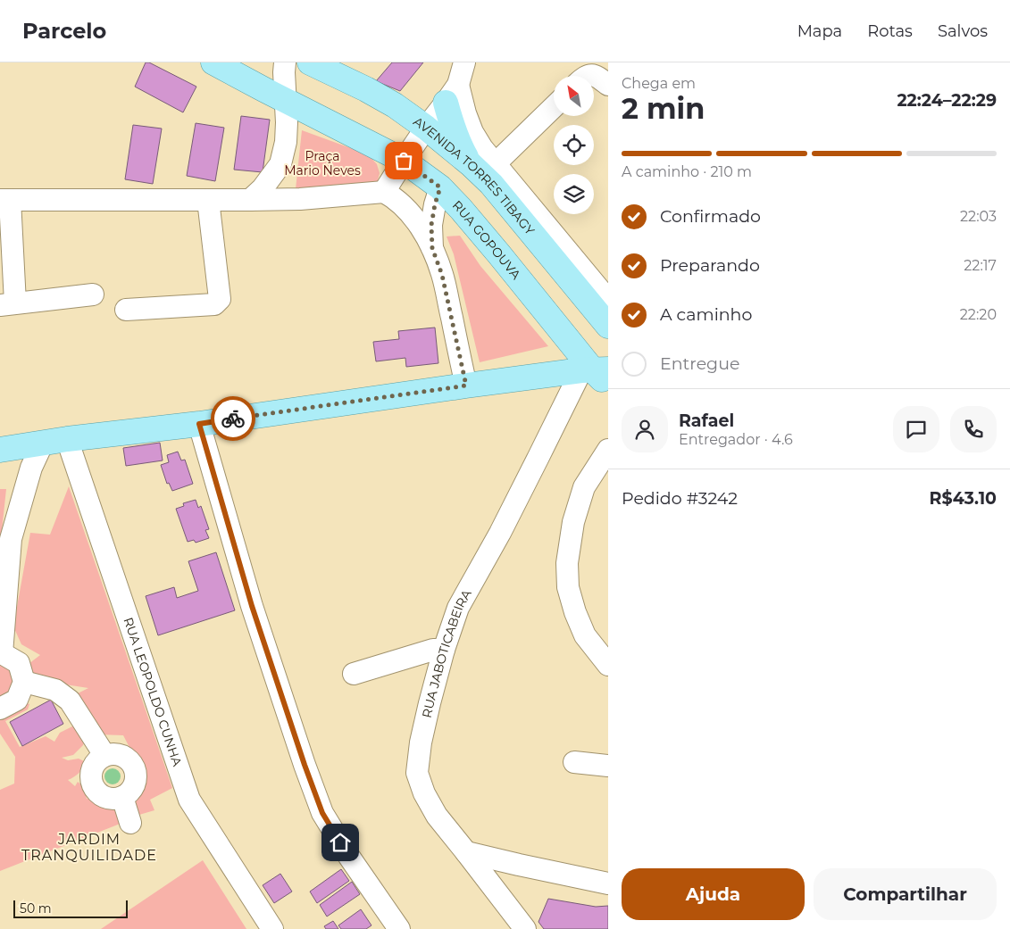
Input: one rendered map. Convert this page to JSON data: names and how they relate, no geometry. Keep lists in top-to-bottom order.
{
  "streets": {
    "main road": ["AVENIDA TORRES TIBAGY", "RUA GOPOUVA"],
    "street": ["RUA JABOTICABEIRA", "RUA LEOPOLDO CUNHA"]
  },
  "crossings": [
    ["RUA GOPOUVA", "RUA JABOTICABEIRA"]
  ],
  "districts": ["JARDIM TRANQUILIDADE"],
  "parks": ["Praça Mario Neves"],
  "scale_bar": "50 m",
  "north": "top left",
  "page": {
    "header": "Parcelo",
    "nav": ["Mapa", "Rotas", "Salvos"],
    "heading": ["2 min", "Chega em", "22:24–22:29"],
    "panel": [
      "Rafael",
      "Entregador · 4.6",
      "Pedido #3242",
      "R$43.10"
    ],
    "bar": "A caminho · 210 m",
    "list": [
      ["Confirmado", "22:03"],
      ["Preparando", "22:17"],
      ["A caminho", "22:20"],
      "Entregue"
    ],
    "buttons": ["Ajuda", "Compartilhar"],
    "scale": "50 m"
  }
}
